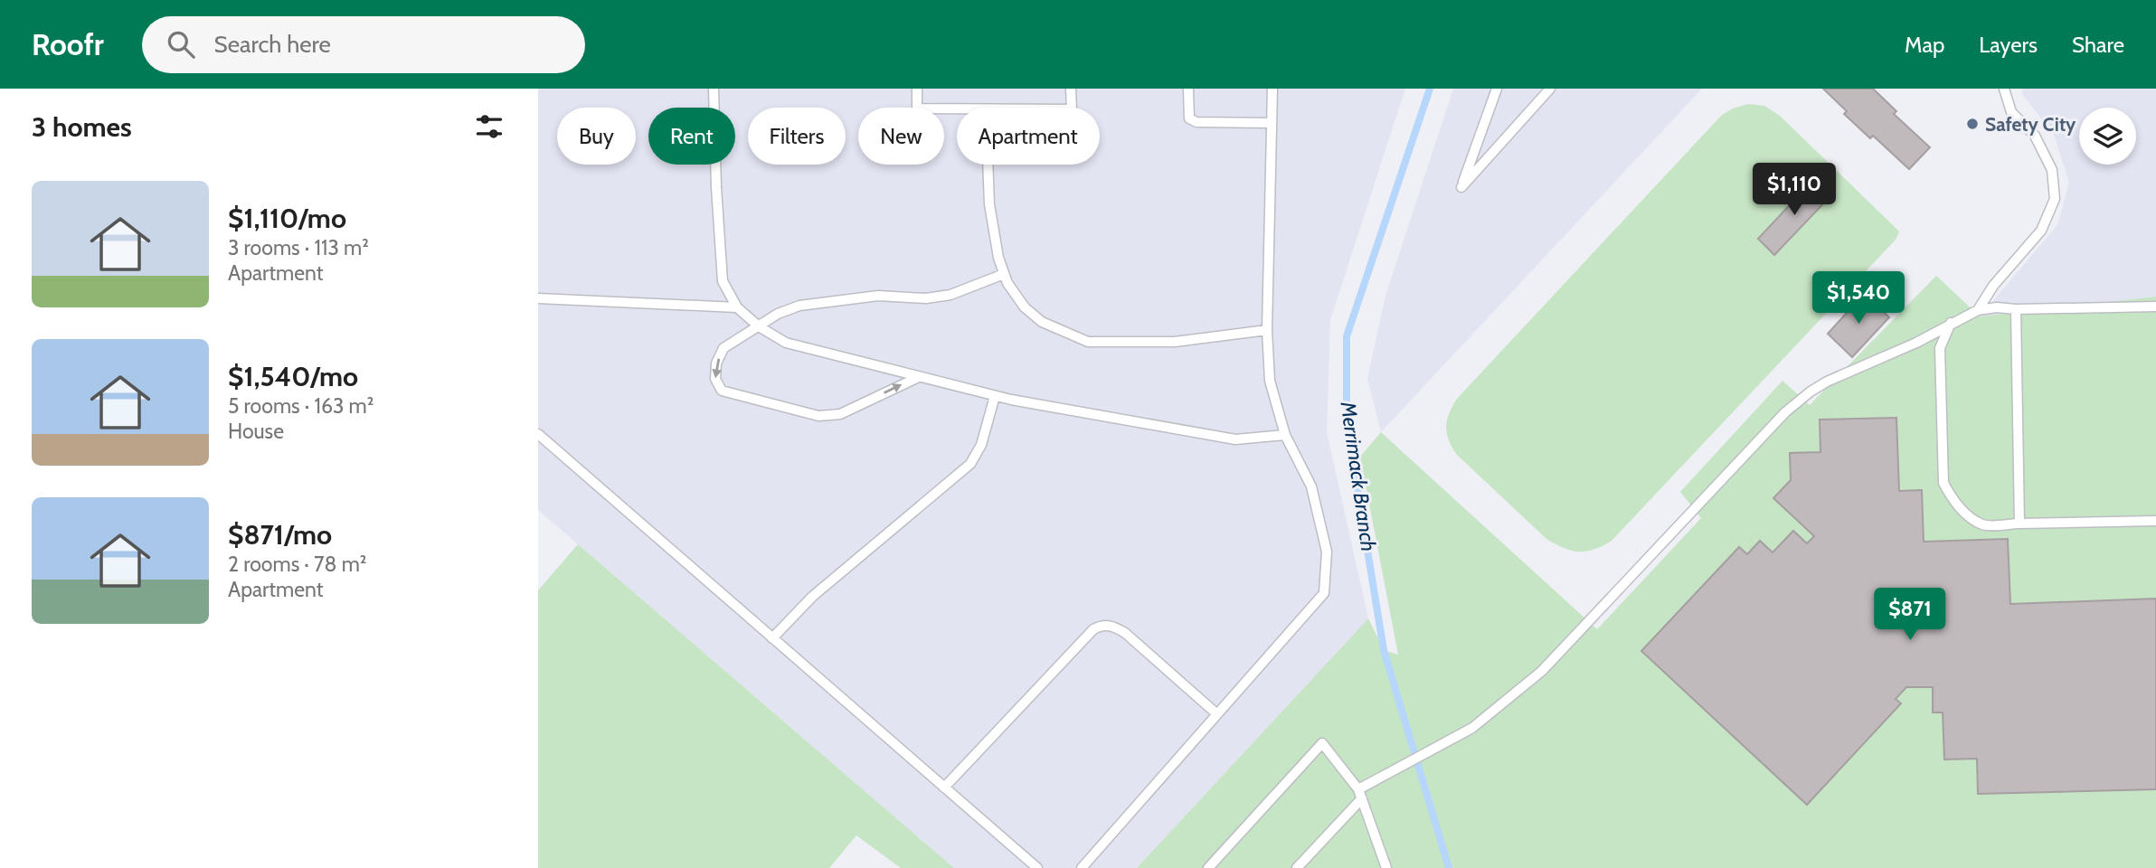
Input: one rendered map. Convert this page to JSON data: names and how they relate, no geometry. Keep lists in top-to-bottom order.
{
  "water": ["Merrimack Branch"],
  "places": ["Safety City"],
  "page": {
    "header": "Roofr",
    "search": "Search here",
    "nav": ["Map", "Layers", "Share"],
    "heading": "3 homes",
    "chip": [
      "Buy",
      "Rent",
      "Filters",
      "New",
      "Apartment"
    ],
    "price": ["$1,110", "$1,540", "$871"],
    "list": [
      {
        "name": "$1,110/mo",
        "note": "3 rooms · 113 m² · Apartment"
      },
      {
        "name": "$1,540/mo",
        "note": "5 rooms · 163 m² · House"
      },
      {
        "name": "$871/mo",
        "note": "2 rooms · 78 m² · Apartment"
      }
    ]
  }
}
